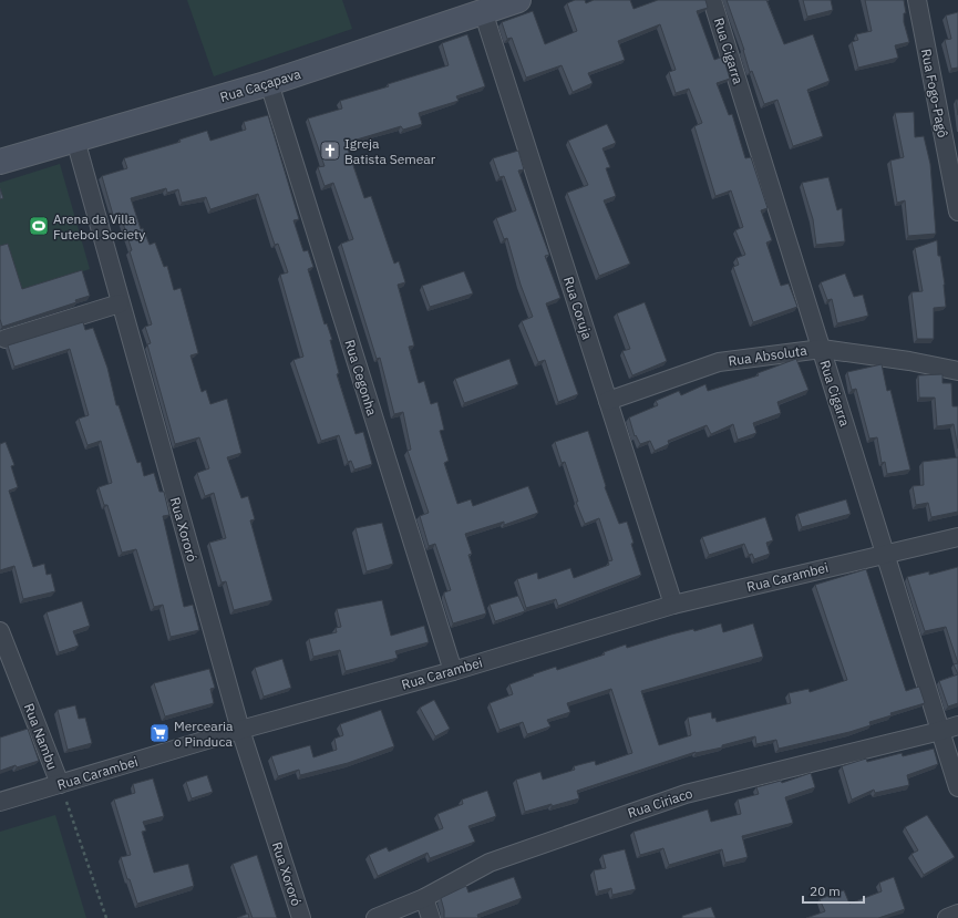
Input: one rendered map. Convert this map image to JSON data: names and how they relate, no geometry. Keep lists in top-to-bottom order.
{
  "streets": {
    "street": [
      "Rua Cigarra",
      "Rua Caçapava",
      "Rua Fogo-Pagô",
      "Rua Coruja",
      "Rua Absoluta",
      "Rua Cegonha",
      "Rua Xororó",
      "Rua Carambei",
      "Rua Nambu",
      "Rua Ciriaco"
    ]
  },
  "crossings": [
    ["Rua Cigarra", "Rua Absoluta"],
    ["Rua Cigarra", "Rua Carambei"],
    ["Rua Cigarra", "Rua Ciriaco"],
    ["Rua Caçapava", "Rua Coruja"],
    ["Rua Caçapava", "Rua Cegonha"],
    ["Rua Caçapava", "Rua Xororó"],
    ["Rua Coruja", "Rua Absoluta"],
    ["Rua Coruja", "Rua Carambei"],
    ["Rua Cegonha", "Rua Carambei"],
    ["Rua Xororó", "Rua Carambei"],
    ["Rua Carambei", "Rua Nambu"]
  ],
  "places": {
    "church": ["Igreja Batista Semear"],
    "sports": ["Arena da Villa Futebol Society"],
    "supermarket": ["Mercearia o Pinduca"]
  },
  "scale_bar": "20 m"
}
